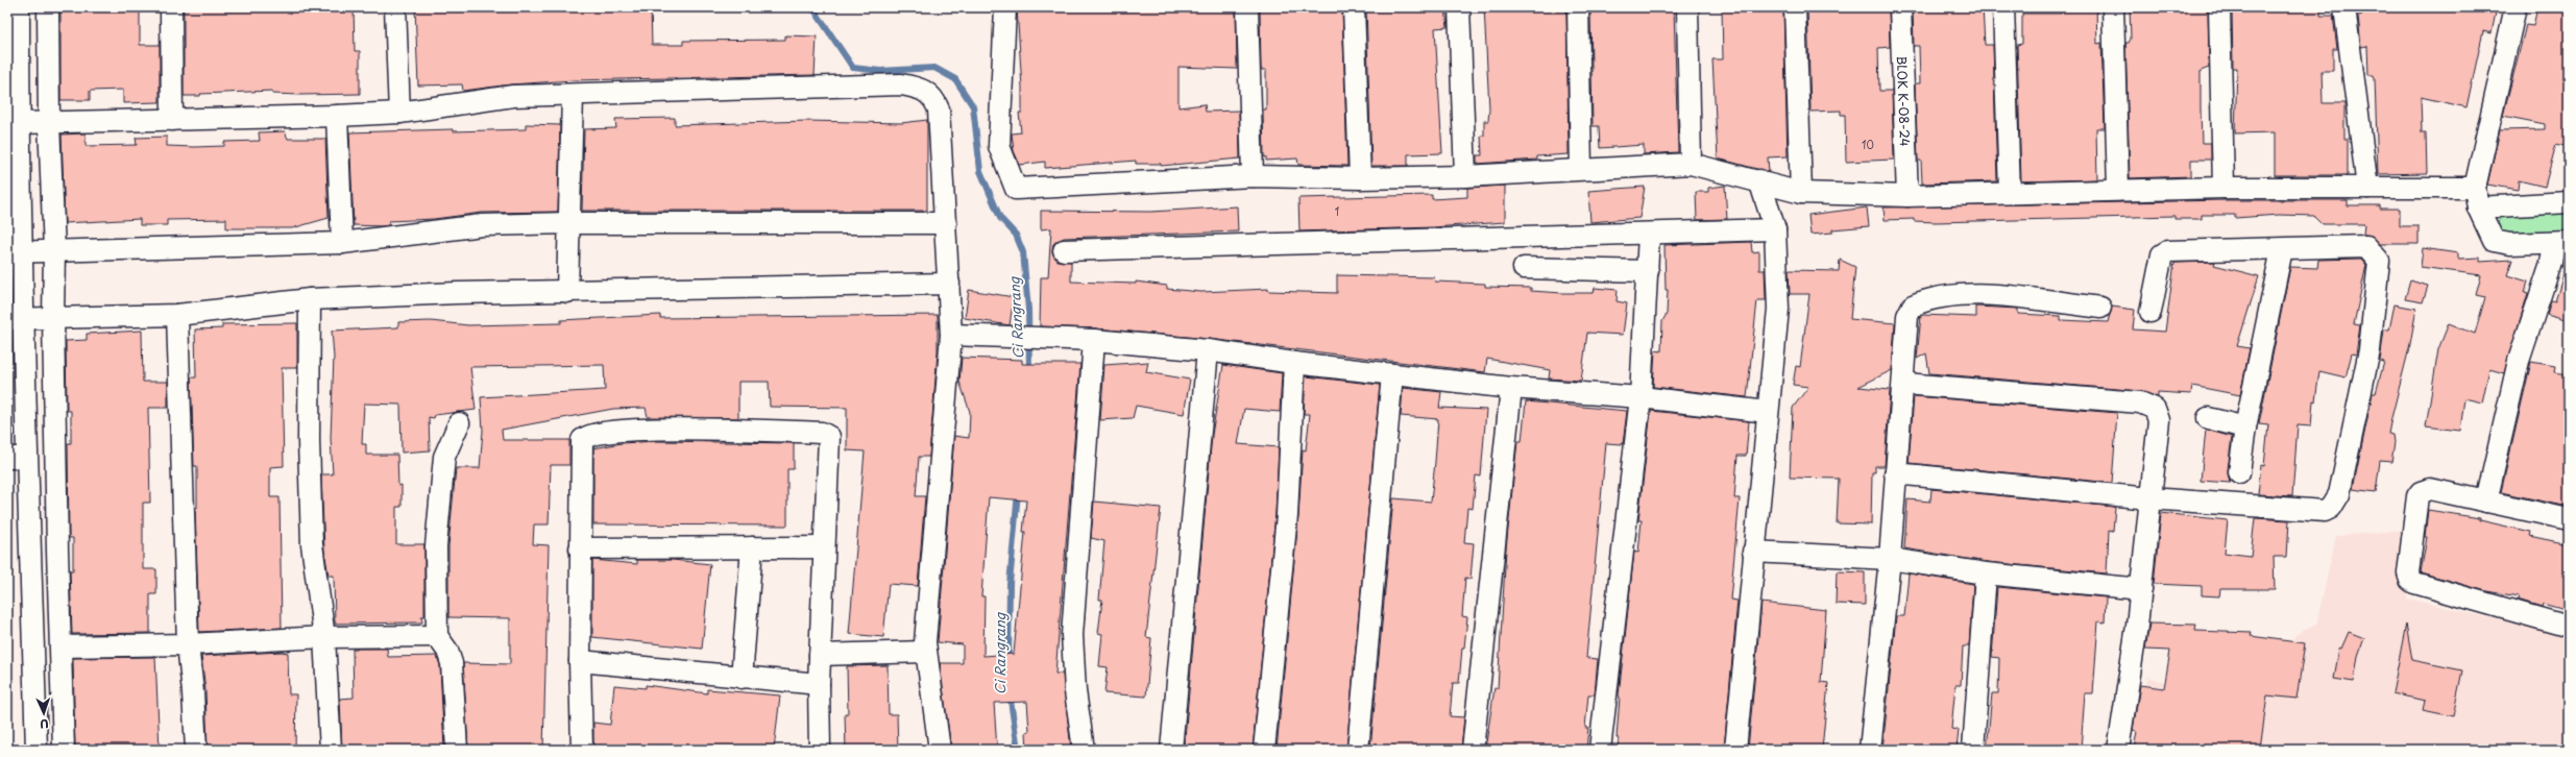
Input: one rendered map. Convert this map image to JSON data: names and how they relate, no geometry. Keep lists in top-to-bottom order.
{
  "streets": {
    "street": ["BLOK K-08-24"]
  },
  "water": ["Ci Rangrang"],
  "house_numbers": ["10", "1"],
  "north": "bottom"
}
